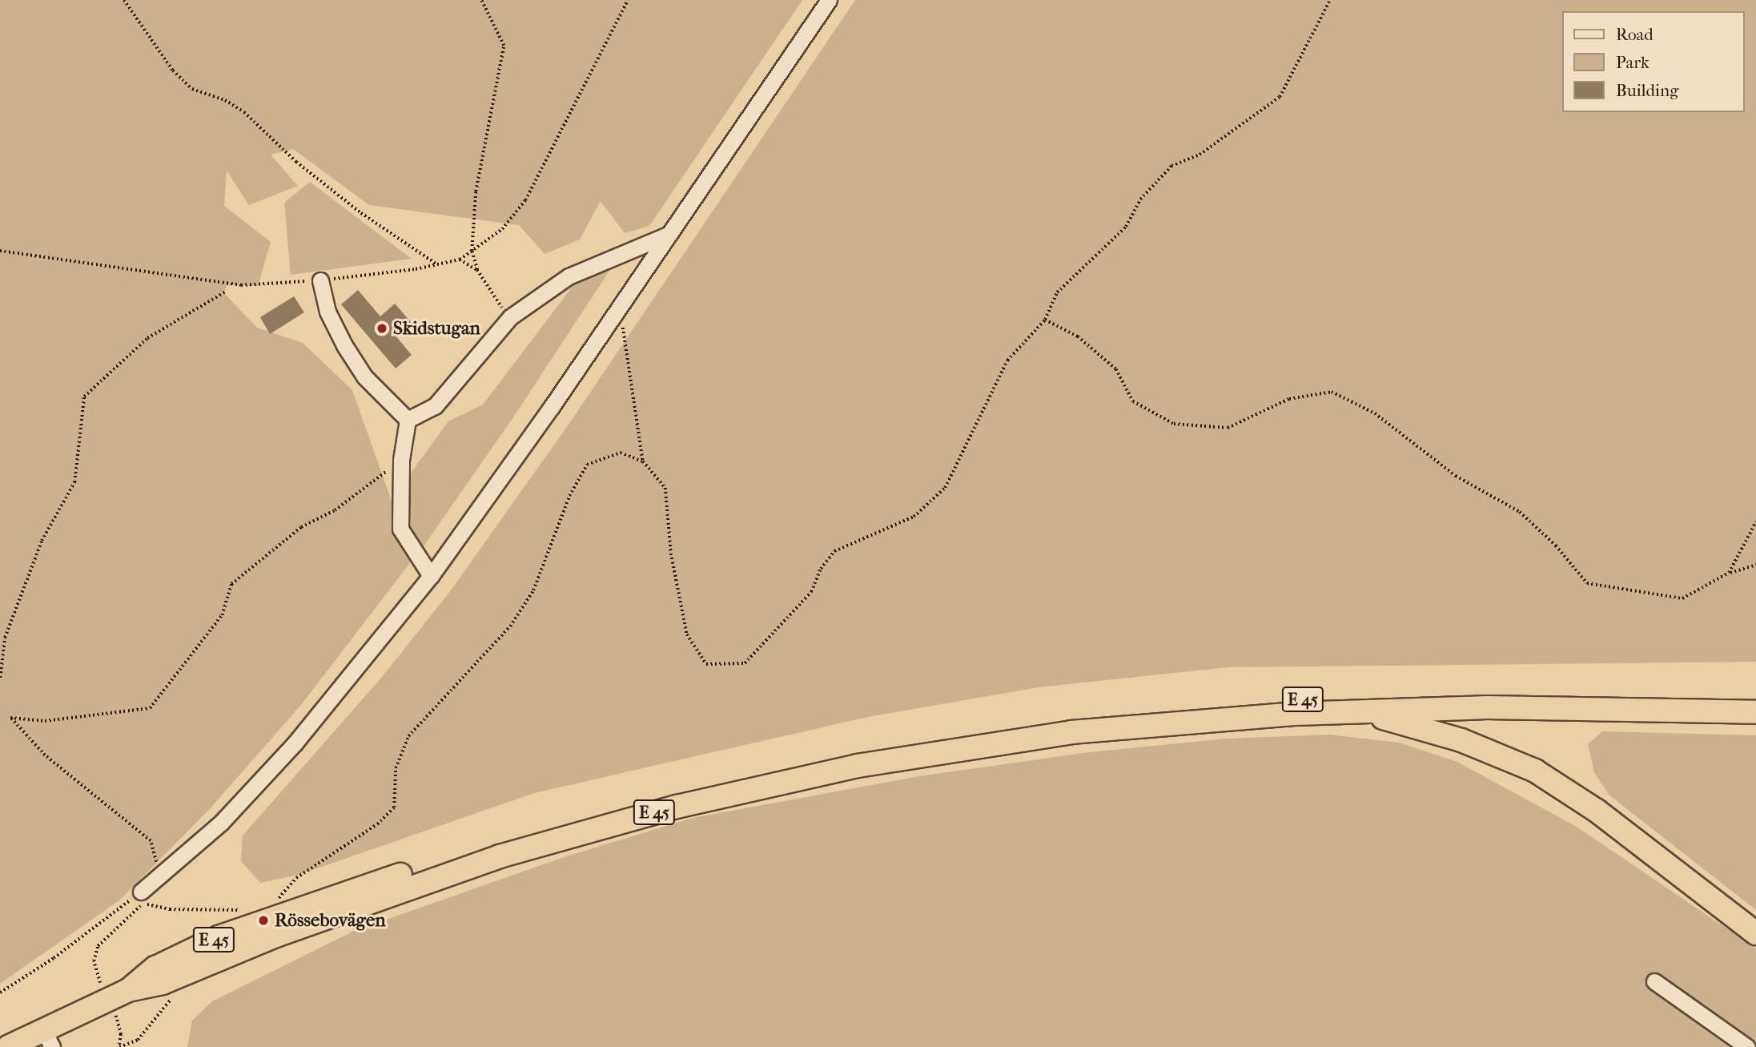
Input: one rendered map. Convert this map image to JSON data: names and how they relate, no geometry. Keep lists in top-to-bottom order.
{
  "streets": {
    "highway": ["E 45"]
  },
  "places": ["Skidstugan", "Rössebovägen"],
  "legend": ["Road", "Park", "Building"]
}
